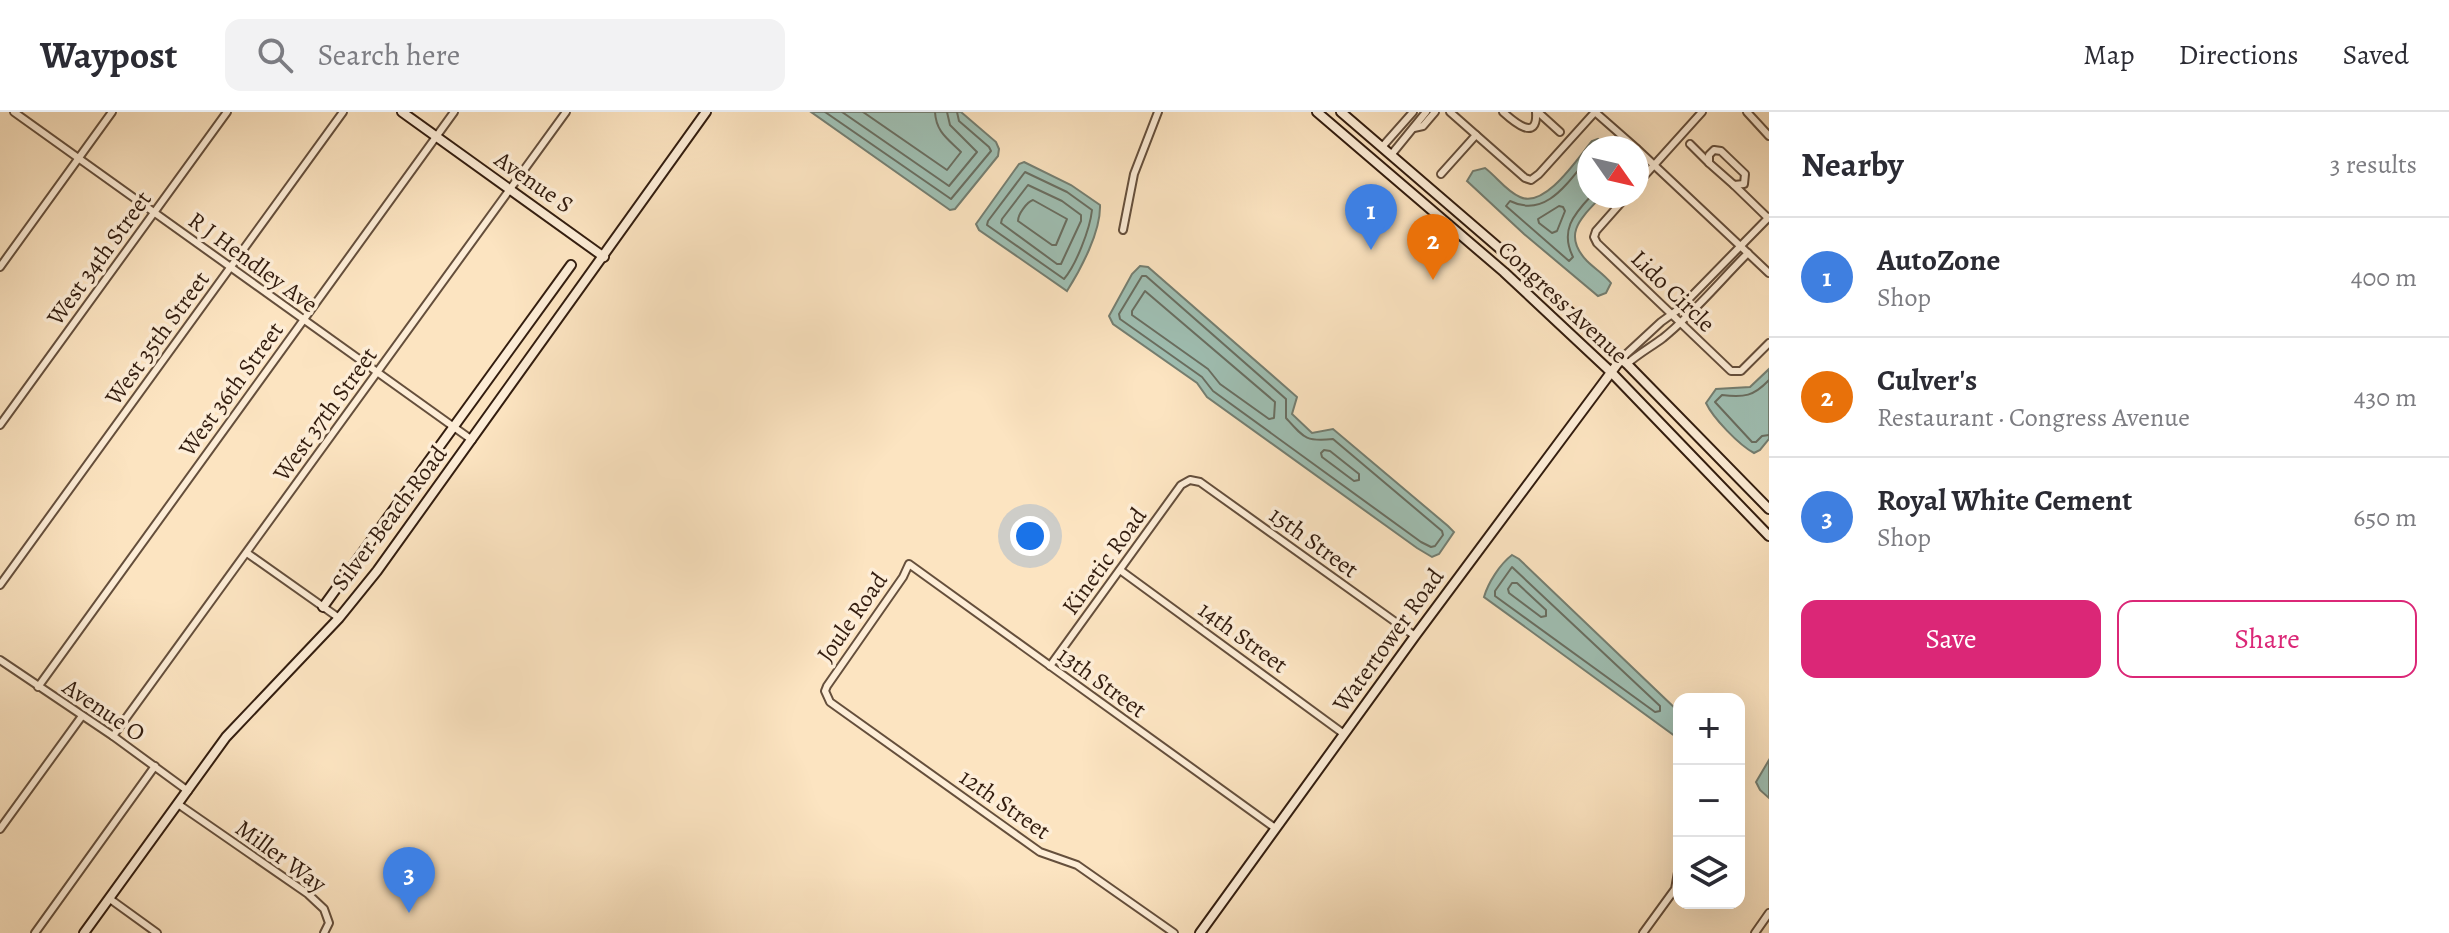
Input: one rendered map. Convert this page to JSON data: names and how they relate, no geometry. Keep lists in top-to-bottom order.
{
  "streets": {
    "street": [
      "Avenue S",
      "West 34th Street",
      "R J Hendley Ave",
      "Lido Circle",
      "Congress Avenue",
      "West 35th Street",
      "West 36th Street",
      "West 37th Street",
      "Silver Beach Road",
      "15th Street",
      "Kinetic Road",
      "Joule Road",
      "14th Street",
      "Watertower Road",
      "13th Street",
      "Avenue O",
      "12th Street",
      "Miller Way"
    ]
  },
  "crossings": [
    ["Avenue S", "West 36th Street"],
    ["Avenue S", "West 37th Street"],
    ["Avenue S", "Silver Beach Road"],
    ["West 34th Street", "R J Hendley Ave"],
    ["R J Hendley Ave", "West 35th Street"],
    ["R J Hendley Ave", "West 36th Street"],
    ["R J Hendley Ave", "West 37th Street"],
    ["R J Hendley Ave", "Silver Beach Road"],
    ["Congress Avenue", "Watertower Road"],
    ["West 36th Street", "Avenue O"],
    ["West 37th Street", "Avenue O"],
    ["Silver Beach Road", "Avenue O"],
    ["Silver Beach Road", "Miller Way"],
    ["15th Street", "Kinetic Road"],
    ["15th Street", "Watertower Road"],
    ["Kinetic Road", "14th Street"],
    ["Kinetic Road", "13th Street"],
    ["Joule Road", "13th Street"],
    ["Joule Road", "12th Street"],
    ["14th Street", "Watertower Road"],
    ["Watertower Road", "13th Street"]
  ],
  "north": "bottom right",
  "page": {
    "header": "Waypost",
    "search": "Search here",
    "nav": ["Map", "Directions", "Saved"],
    "heading": ["Nearby", "3 results"],
    "pins": ["1", "2", "3"],
    "list": [
      {
        "mark": "1",
        "name": "AutoZone",
        "note": "Shop",
        "value": "400 m"
      },
      {
        "mark": "2",
        "name": "Culver's",
        "note": "Restaurant · Congress Avenue",
        "value": "430 m"
      },
      {
        "mark": "3",
        "name": "Royal White Cement",
        "note": "Shop",
        "value": "650 m"
      }
    ],
    "buttons": ["Save", "Share"],
    "map_buttons": ["+", "−"]
  }
}
